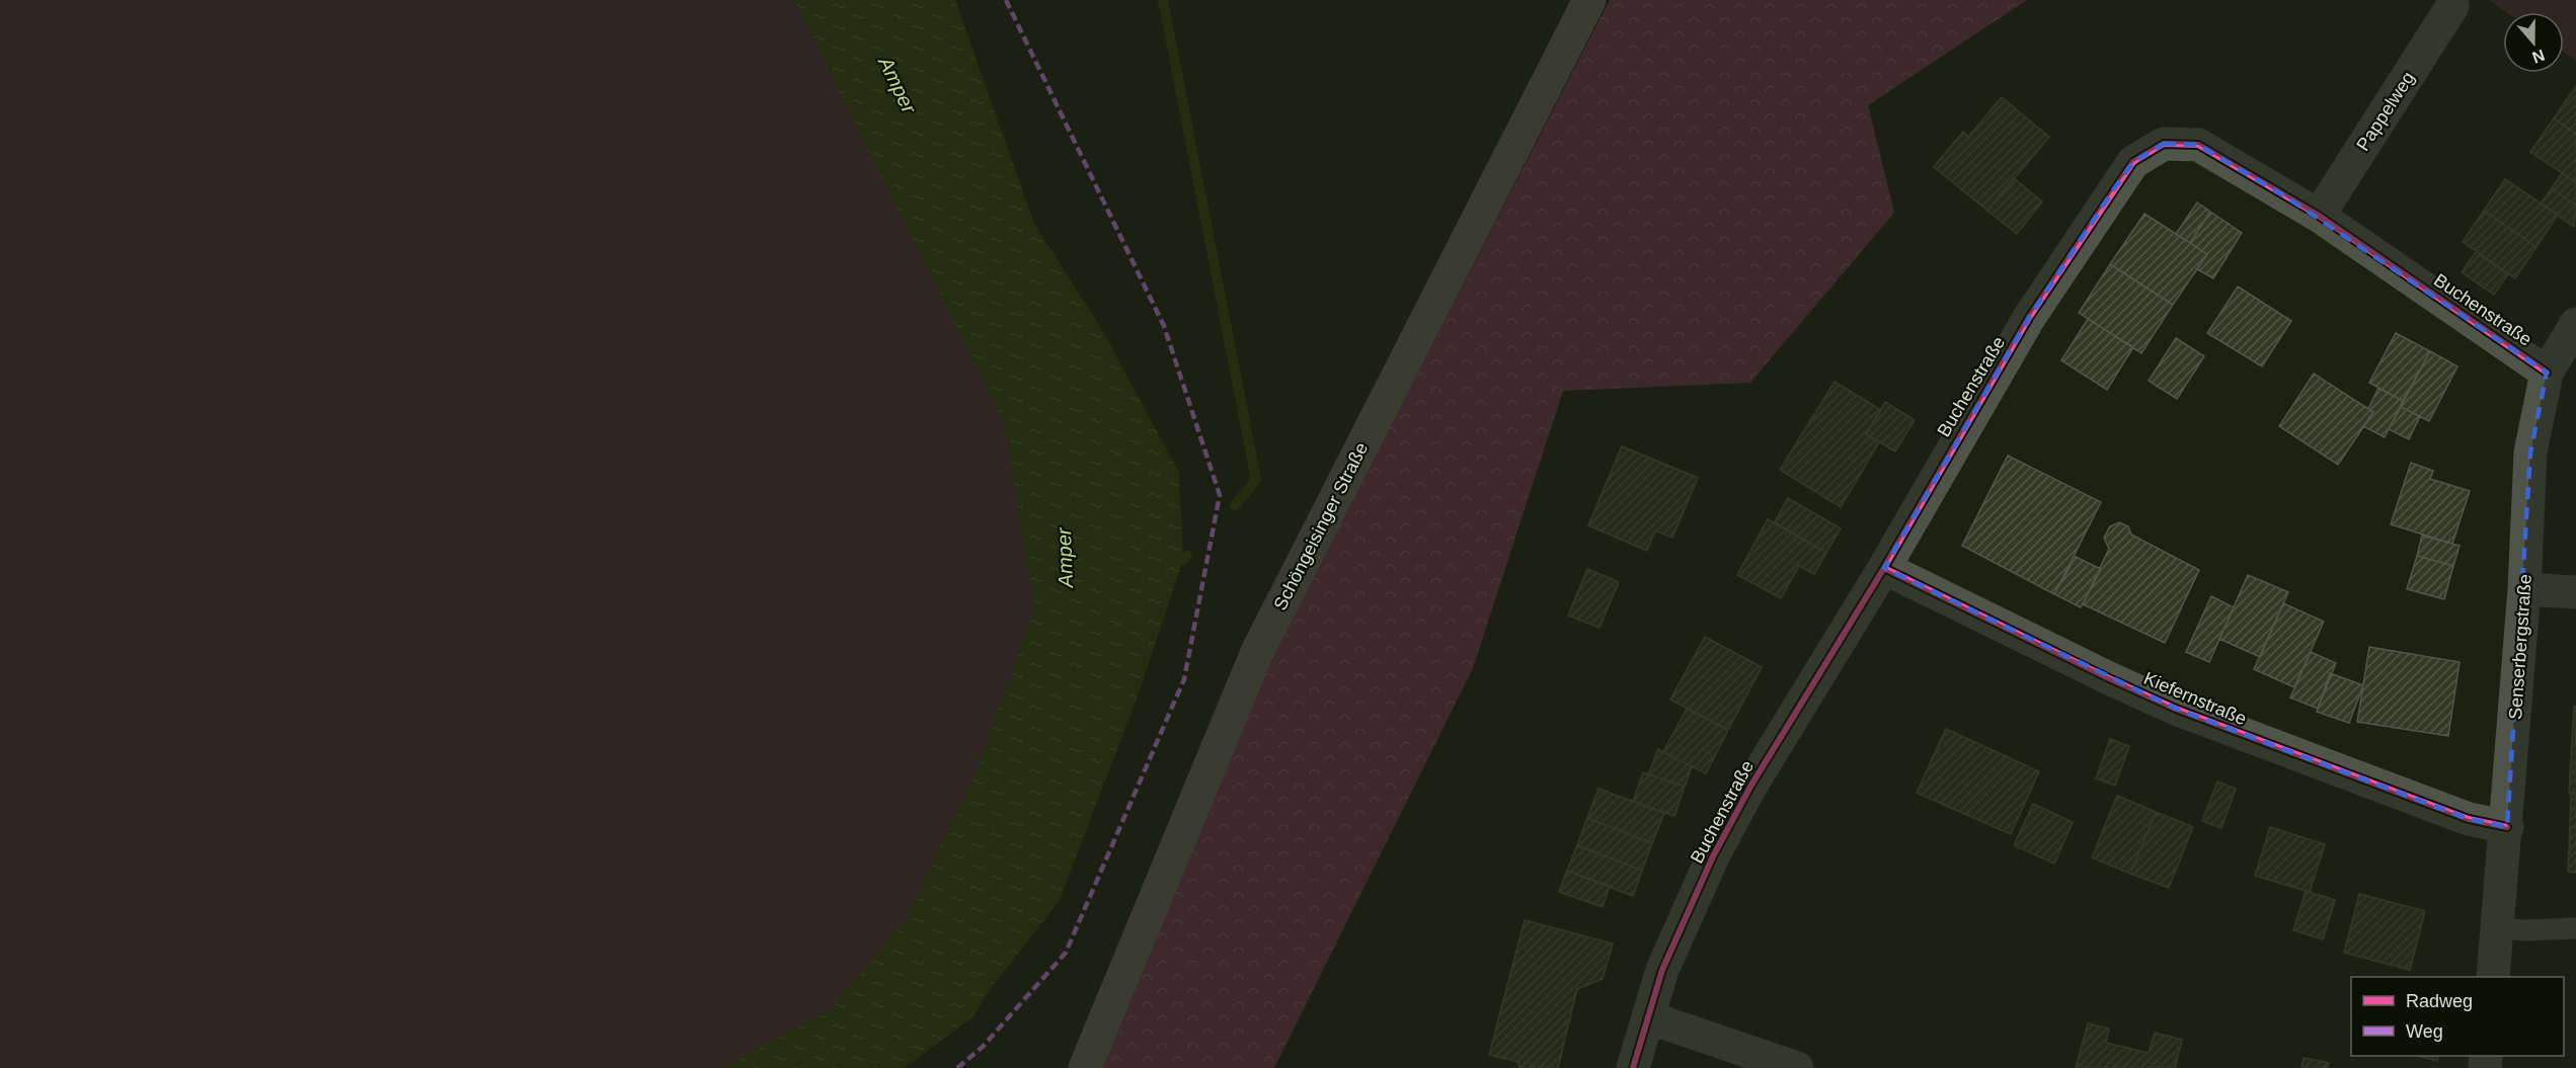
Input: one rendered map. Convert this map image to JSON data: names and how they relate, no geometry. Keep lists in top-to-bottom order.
{
  "streets": {
    "main road": ["Schöngeisinger Straße"],
    "street": [
      "Pappelweg",
      "Buchenstraße",
      "Senserbergstraße",
      "Kiefernstraße"
    ]
  },
  "crossings": [
    ["Pappelweg", "Buchenstraße"],
    ["Buchenstraße", "Senserbergstraße"],
    ["Buchenstraße", "Kiefernstraße"],
    ["Senserbergstraße", "Kiefernstraße"]
  ],
  "water": ["Amper"],
  "legend": ["Radweg", "Weg"],
  "north": "bottom"
}
